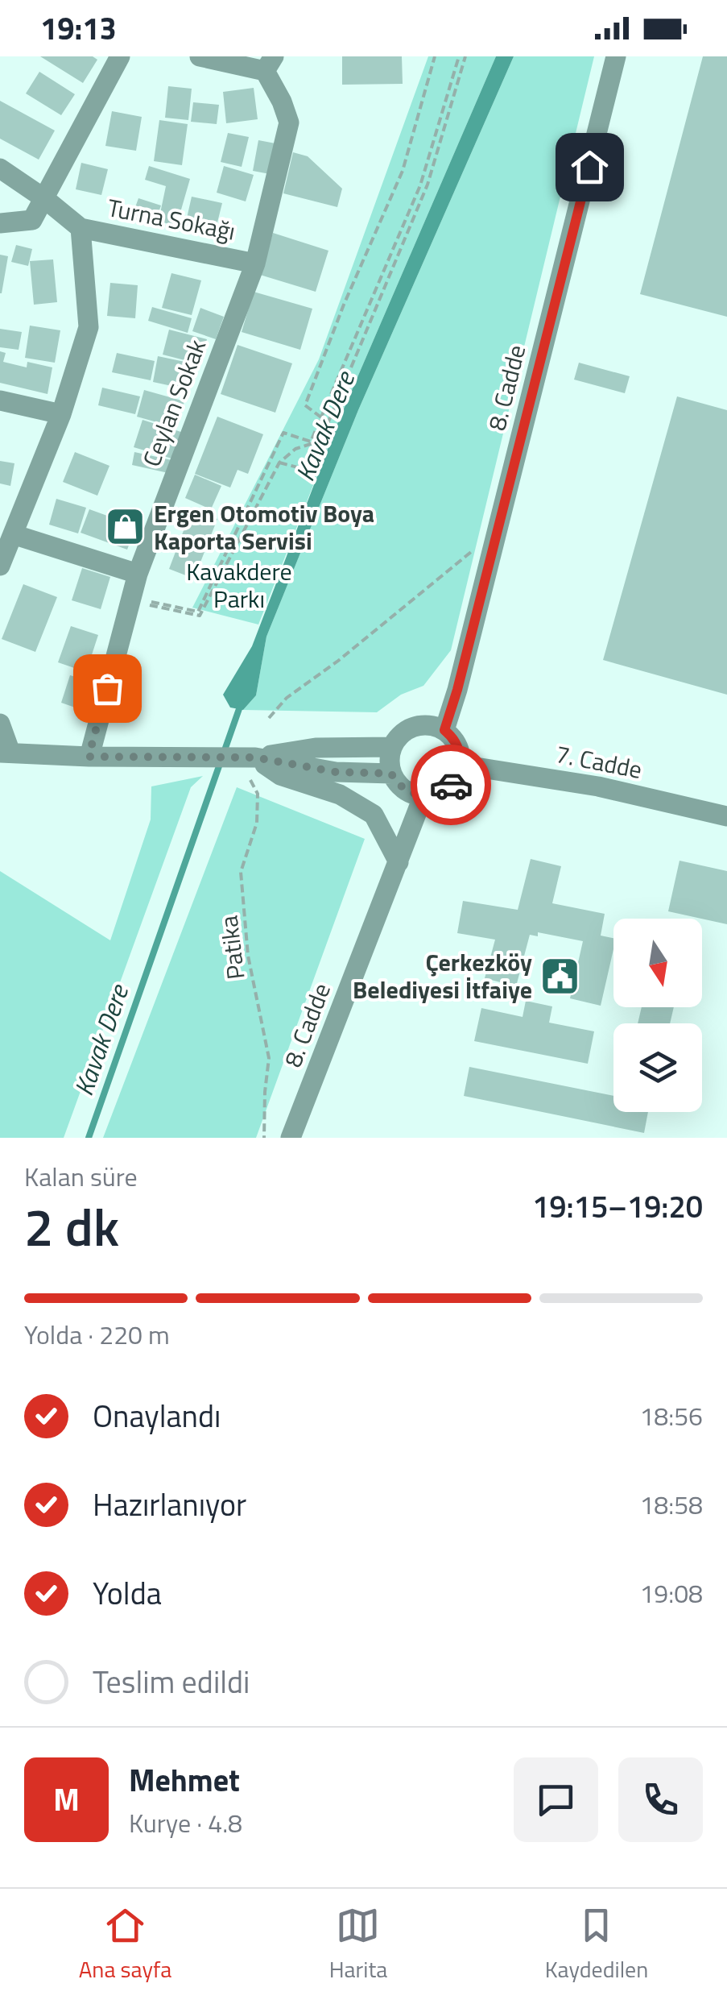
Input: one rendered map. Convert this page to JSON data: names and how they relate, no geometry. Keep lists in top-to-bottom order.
{
  "streets": {
    "street": [
      "Turna Sokağı",
      "8. Cadde",
      "Ceylan Sokak",
      "7. Cadde"
    ],
    "path": ["Patika"]
  },
  "crossings": [
    ["Turna Sokağı", "Ceylan Sokak"],
    ["8. Cadde", "7. Cadde"]
  ],
  "water": ["Kavak Dere"],
  "parks": ["Kavakdere Parkı"],
  "places": {
    "shop": ["Ergen Otomotiv Boya Kaporta Servisi"],
    "public building": ["Çerkezköy Belediyesi İtfaiye"]
  },
  "north": "bottom",
  "page": {
    "status": "19:13",
    "heading": ["2 dk", "Kalan süre", "19:15–19:20"],
    "panel": ["Mehmet", "Kurye · 4.8"],
    "bar": "Yolda · 220 m",
    "list": [
      ["Onaylandı", "18:56"],
      ["Hazırlanıyor", "18:58"],
      ["Yolda", "19:08"],
      "Teslim edildi"
    ],
    "round": "M",
    "tabs": ["Ana sayfa", "Harita", "Kaydedilen"]
  }
}
